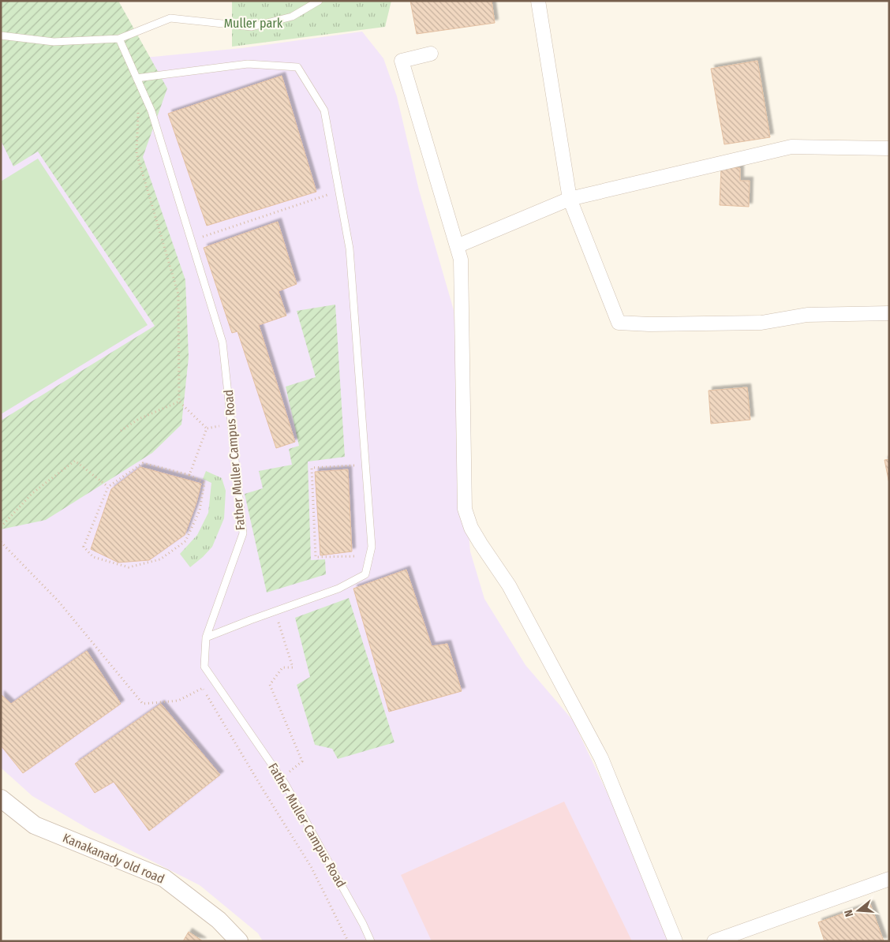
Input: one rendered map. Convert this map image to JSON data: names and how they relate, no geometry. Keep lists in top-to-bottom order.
{
  "streets": {
    "street": ["Kanakanady old road"],
    "lane": ["Father Muller Campus Road"]
  },
  "parks": ["Muller park"],
  "north": "left"
}
